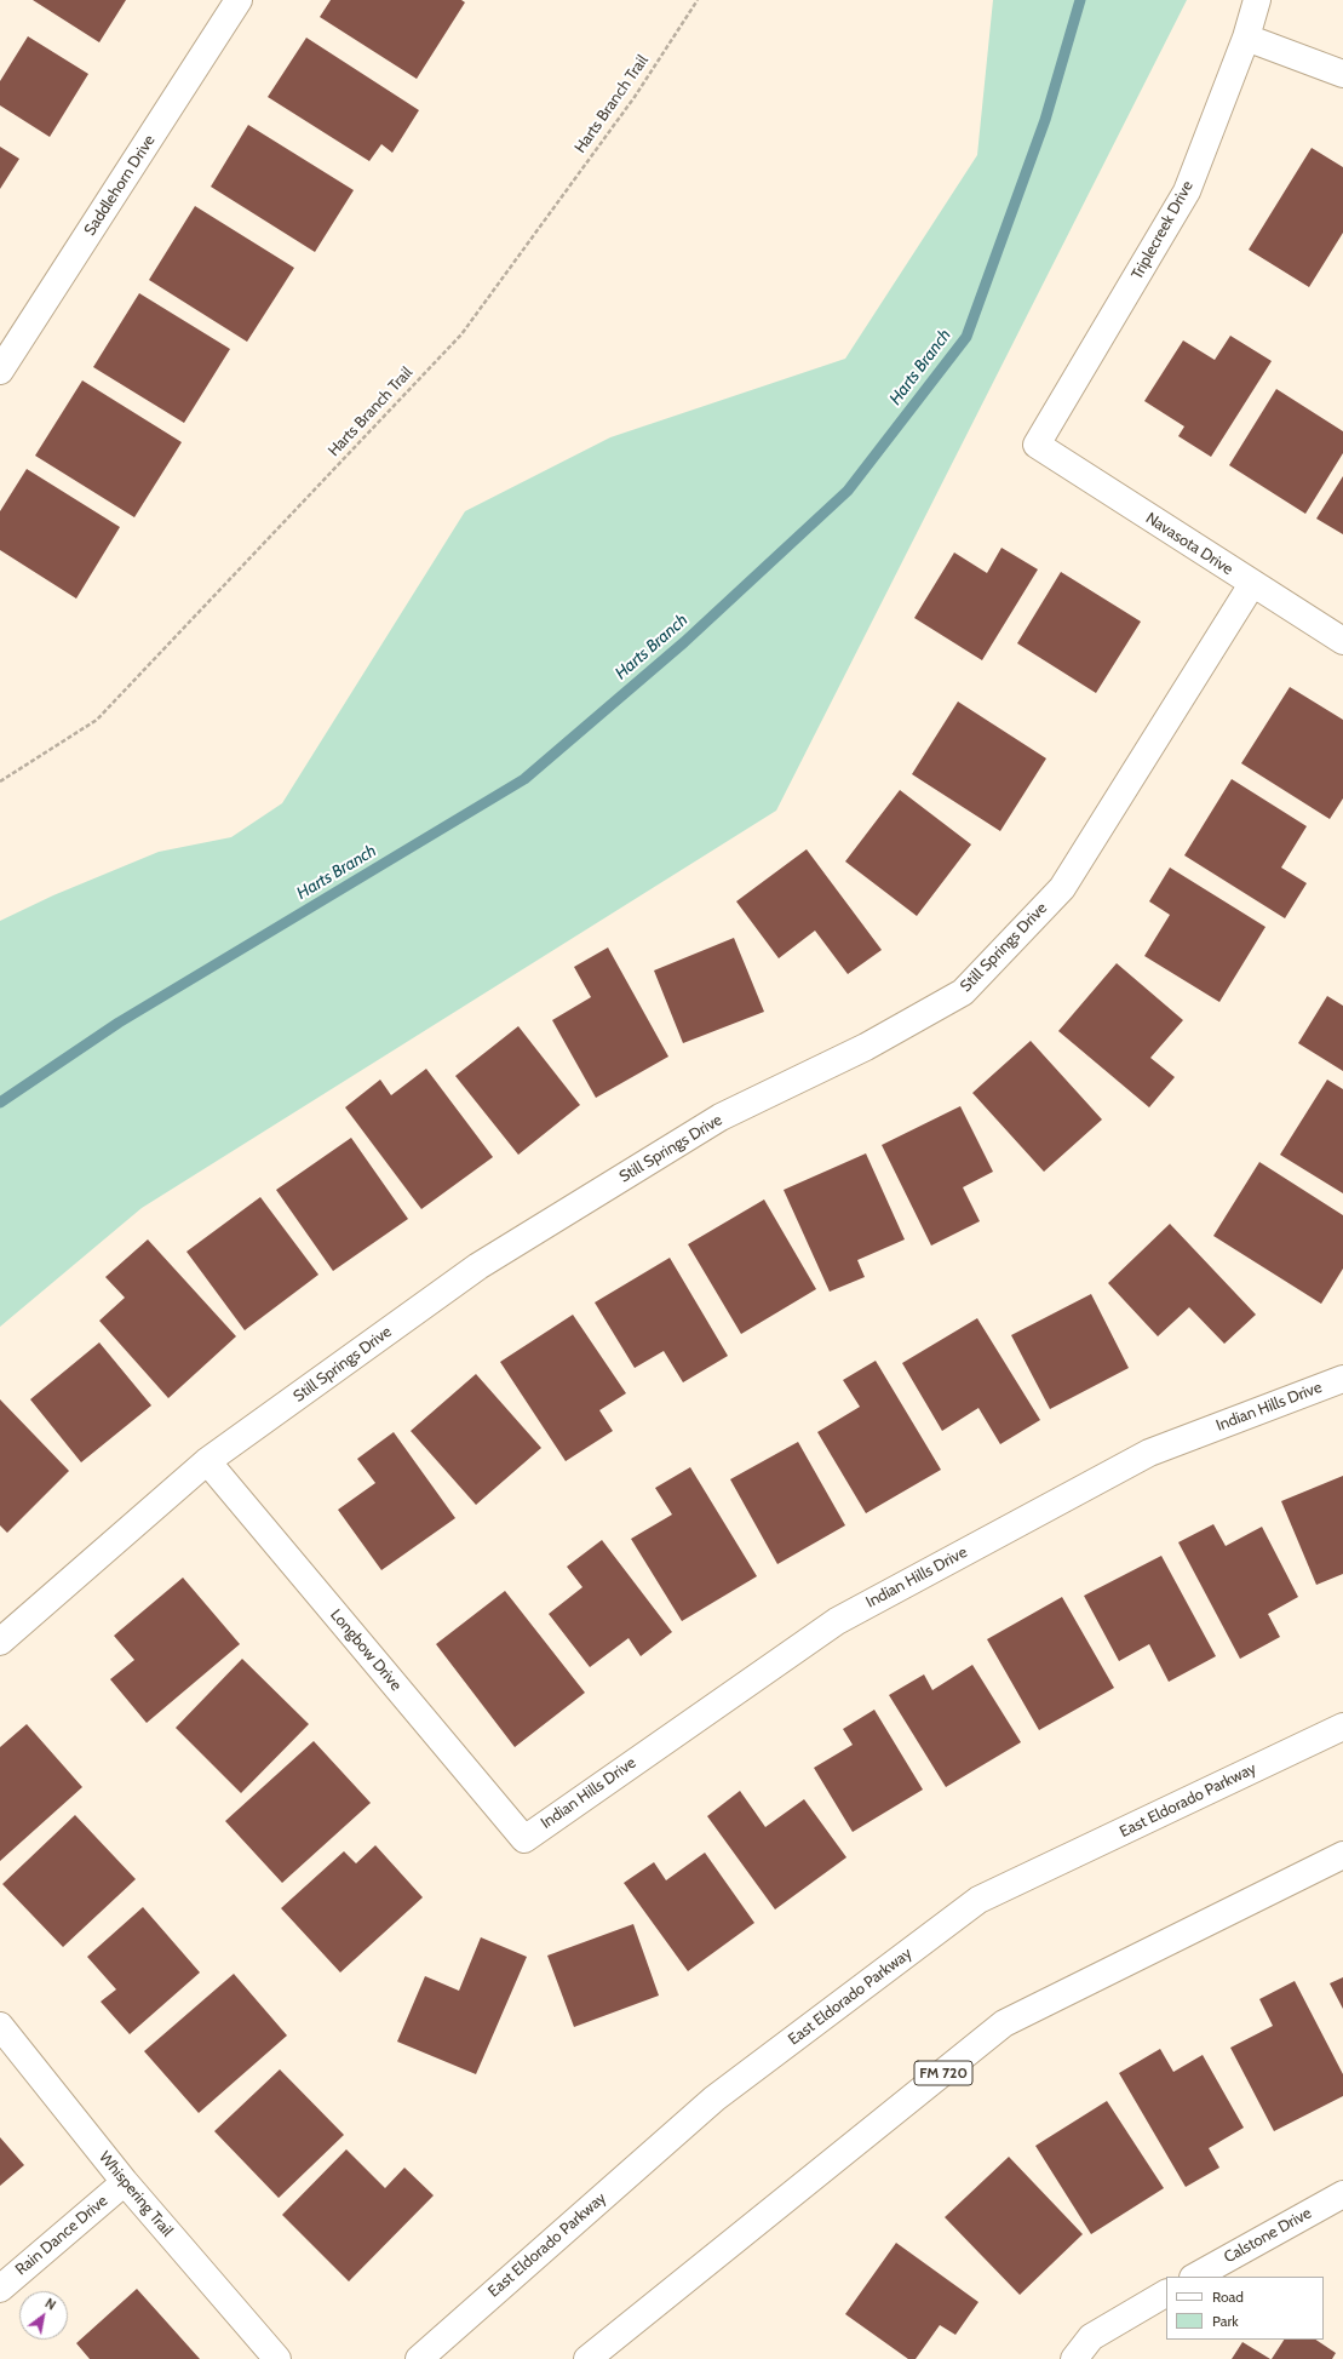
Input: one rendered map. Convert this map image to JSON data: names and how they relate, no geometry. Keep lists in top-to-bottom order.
{
  "streets": {
    "street": [
      "Saddlehorn Drive",
      "Triplecreek Drive",
      "Navasota Drive",
      "Still Springs Drive",
      "Indian Hills Drive",
      "Longbow Drive",
      "East Eldorado Parkway",
      "FM 720",
      "Whispering Trail",
      "Rain Dance Drive",
      "Calstone Drive"
    ],
    "path": ["Harts Branch Trail"]
  },
  "crossings": [
    ["Triplecreek Drive", "Navasota Drive"],
    ["Navasota Drive", "Still Springs Drive"],
    ["Still Springs Drive", "Longbow Drive"],
    ["Indian Hills Drive", "Longbow Drive"],
    ["Whispering Trail", "Rain Dance Drive"]
  ],
  "water": ["Harts Branch"],
  "legend": ["Road", "Park"],
  "north": "top right"
}
